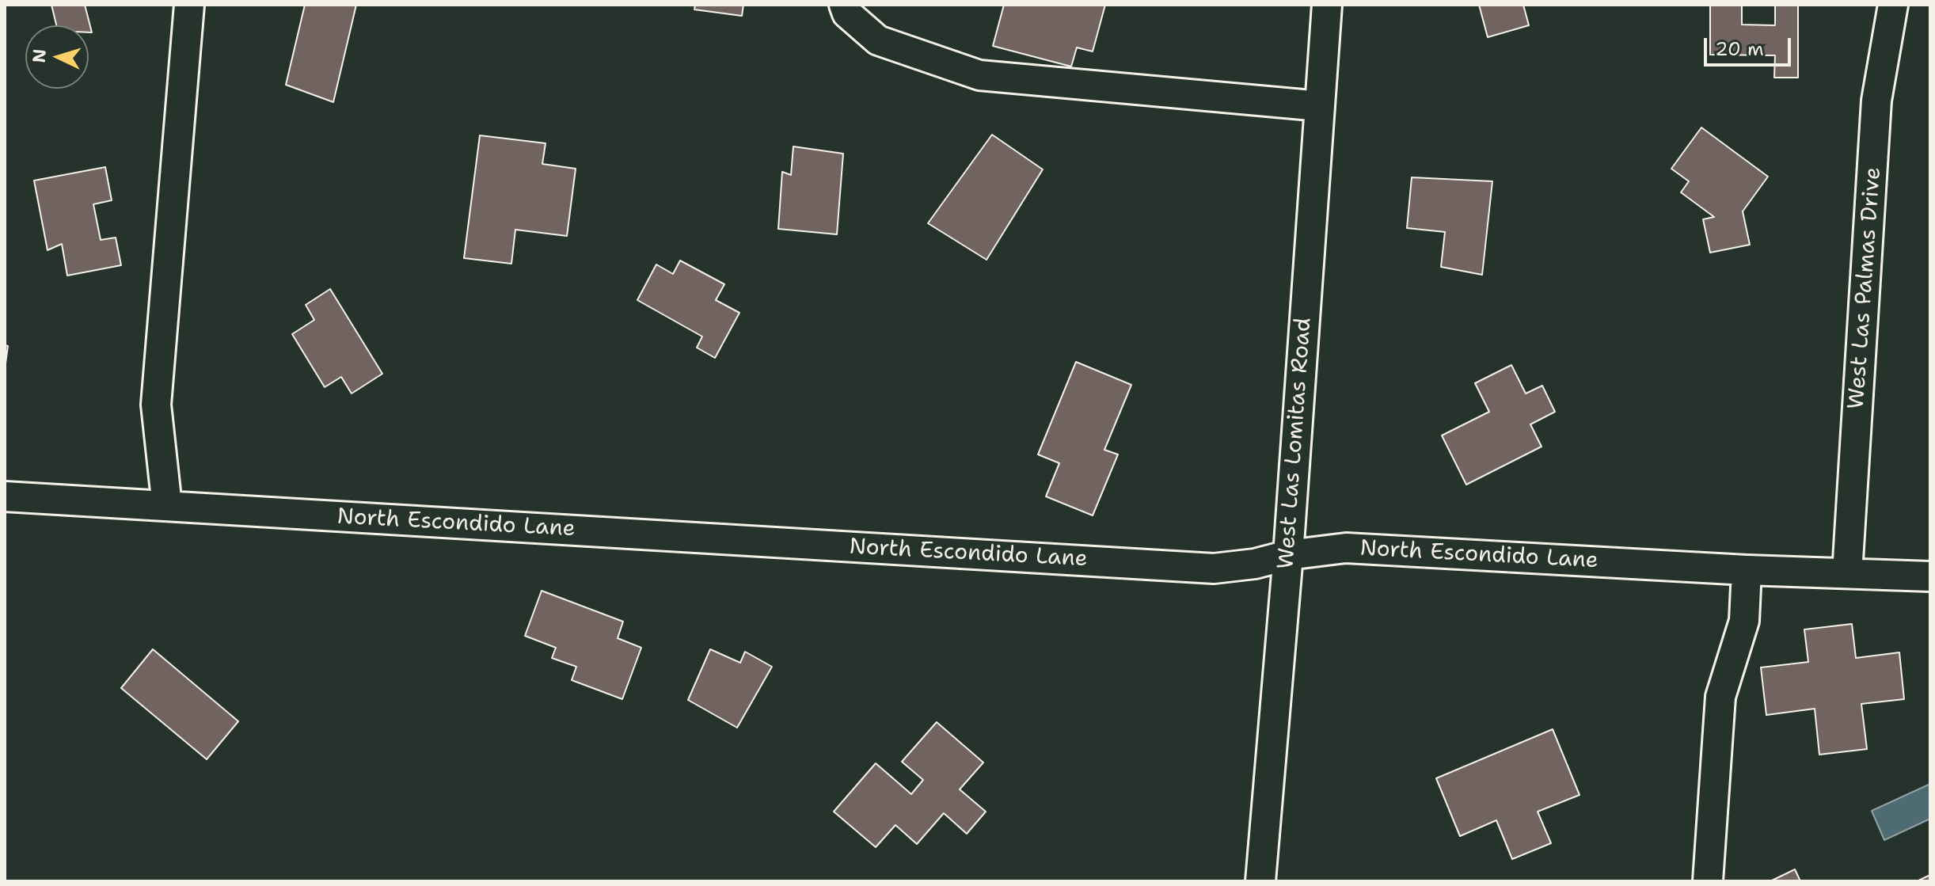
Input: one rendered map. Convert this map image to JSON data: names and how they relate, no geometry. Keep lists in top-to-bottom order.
{
  "streets": {
    "street": ["West Las Palmas Drive", "West Las Lomitas Road", "North Escondido Lane"]
  },
  "crossings": [
    ["West Las Palmas Drive", "North Escondido Lane"],
    ["West Las Lomitas Road", "North Escondido Lane"]
  ],
  "scale_bar": "20 m",
  "north": "left"
}
